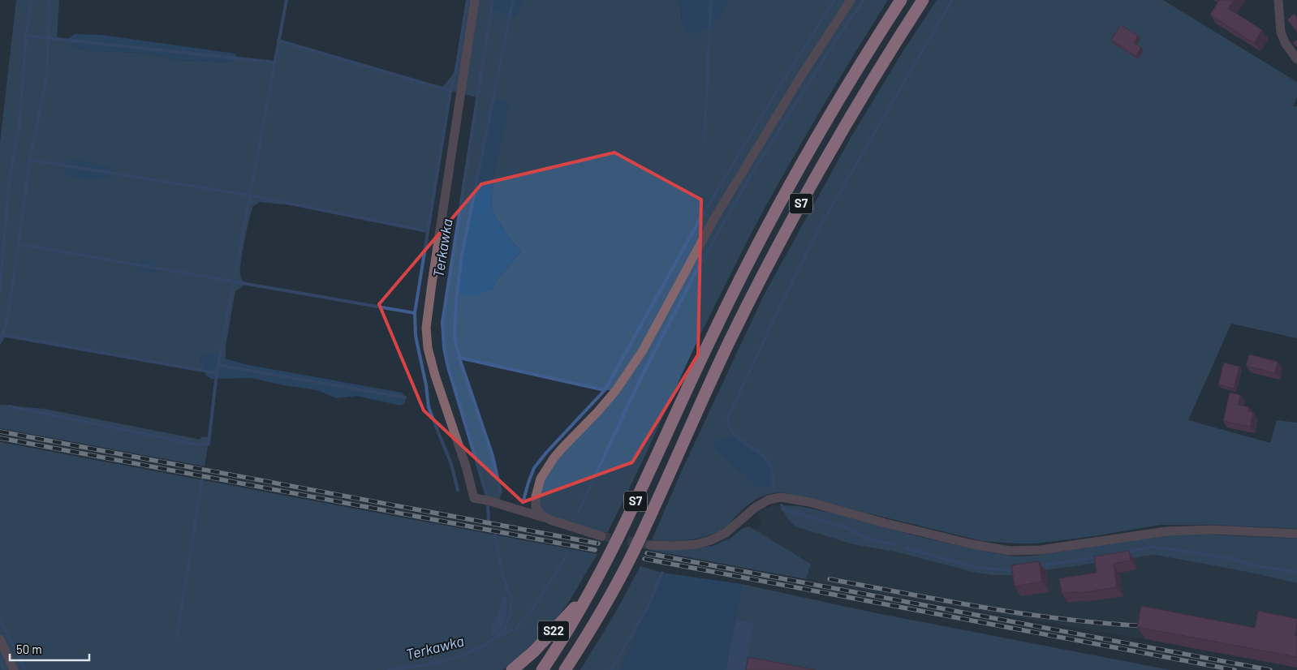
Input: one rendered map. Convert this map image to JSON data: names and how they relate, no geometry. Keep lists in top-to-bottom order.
{
  "streets": {
    "highway": ["S7", "S22"]
  },
  "crossings": [
    ["S7", "S22"]
  ],
  "water": ["Terkawka"],
  "scale_bar": "50 m"
}
